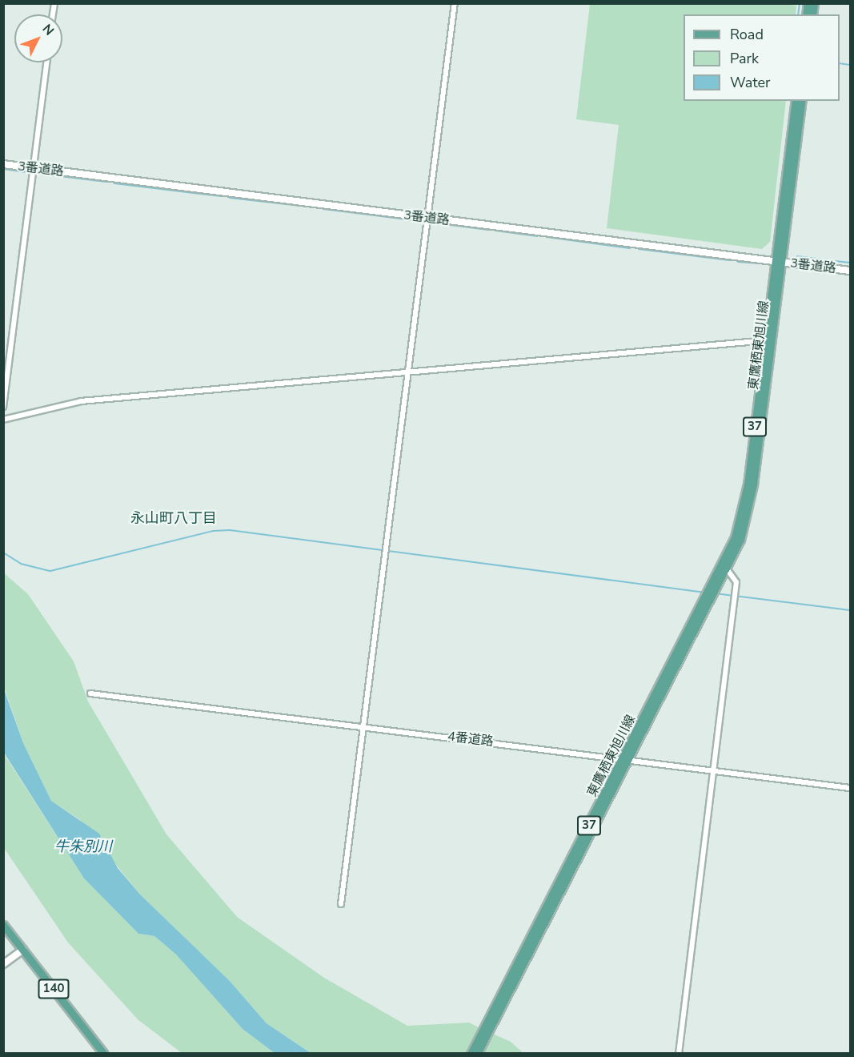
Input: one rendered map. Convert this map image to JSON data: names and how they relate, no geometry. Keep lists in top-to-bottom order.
{
  "streets": {
    "main road": ["東鷹栖東旭川線", "37", "140"],
    "street": ["3番道路", "4番道路"]
  },
  "crossings": [
    ["3番道路", "東鷹栖東旭川線"],
    ["東鷹栖東旭川線", "4番道路"]
  ],
  "districts": ["永山町八丁目"],
  "water": ["牛朱別川"],
  "legend": ["Road", "Park", "Water"],
  "north": "top right"
}
